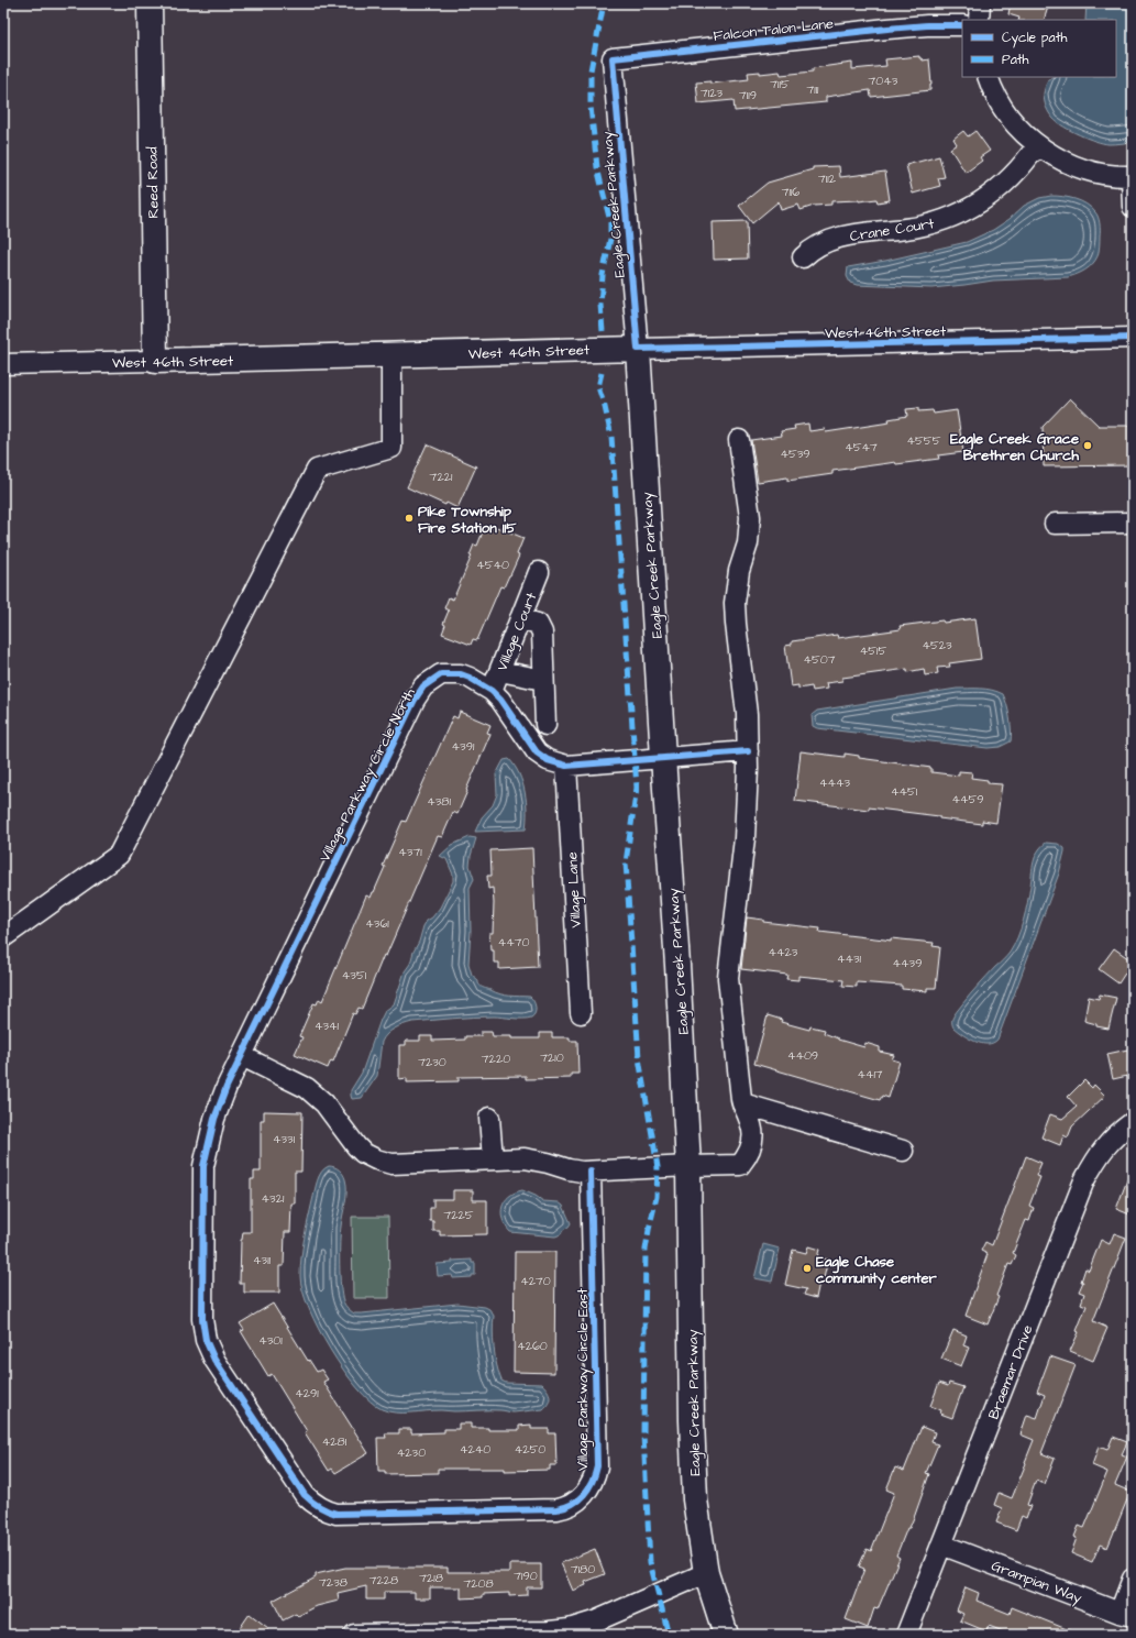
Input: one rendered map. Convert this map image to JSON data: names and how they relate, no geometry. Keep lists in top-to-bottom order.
{
  "streets": {
    "main road": ["Reed Road", "Eagle Creek Parkway", "West 46th Street"],
    "street": [
      "Falcon Talon Lane",
      "Crane Court",
      "Village Court",
      "Village Parkway Circle North",
      "Village Lane",
      "Braemar Drive",
      "Village Parkway Circle East",
      "Grampian Way"
    ]
  },
  "crossings": [
    ["Falcon Talon Lane", "Eagle Creek Parkway"],
    ["Reed Road", "West 46th Street"],
    ["Eagle Creek Parkway", "West 46th Street"],
    ["Eagle Creek Parkway", "Village Parkway Circle North"],
    ["Village Court", "Village Parkway Circle North"],
    ["Village Parkway Circle North", "Village Lane"],
    ["Village Parkway Circle North", "Village Parkway Circle East"],
    ["Braemar Drive", "Grampian Way"]
  ],
  "places": ["Eagle Creek Grace Brethren Church", "Pike Township Fire Station 115", "Eagle Chase community center"],
  "house_numbers": [
    "7043",
    "7115",
    "7111",
    "7123",
    "7119",
    "7112",
    "7116",
    "4555",
    "4547",
    "4539",
    "7221",
    "4540",
    "4523",
    "4515",
    "4507",
    "4391",
    "4443",
    "4451",
    "4459",
    "4381",
    "4371",
    "4361",
    "4470",
    "4423",
    "4431",
    "4439",
    "4351",
    "4341",
    "4409",
    "7210",
    "7220",
    "7230",
    "4417",
    "4331",
    "4321",
    "7225",
    "4311",
    "4270",
    "4301",
    "4260",
    "4291",
    "4281",
    "4240",
    "4250",
    "4230",
    "7180",
    "7190",
    "7218",
    "7228",
    "7238",
    "7208"
  ],
  "legend": ["Cycle path", "Path"]
}
